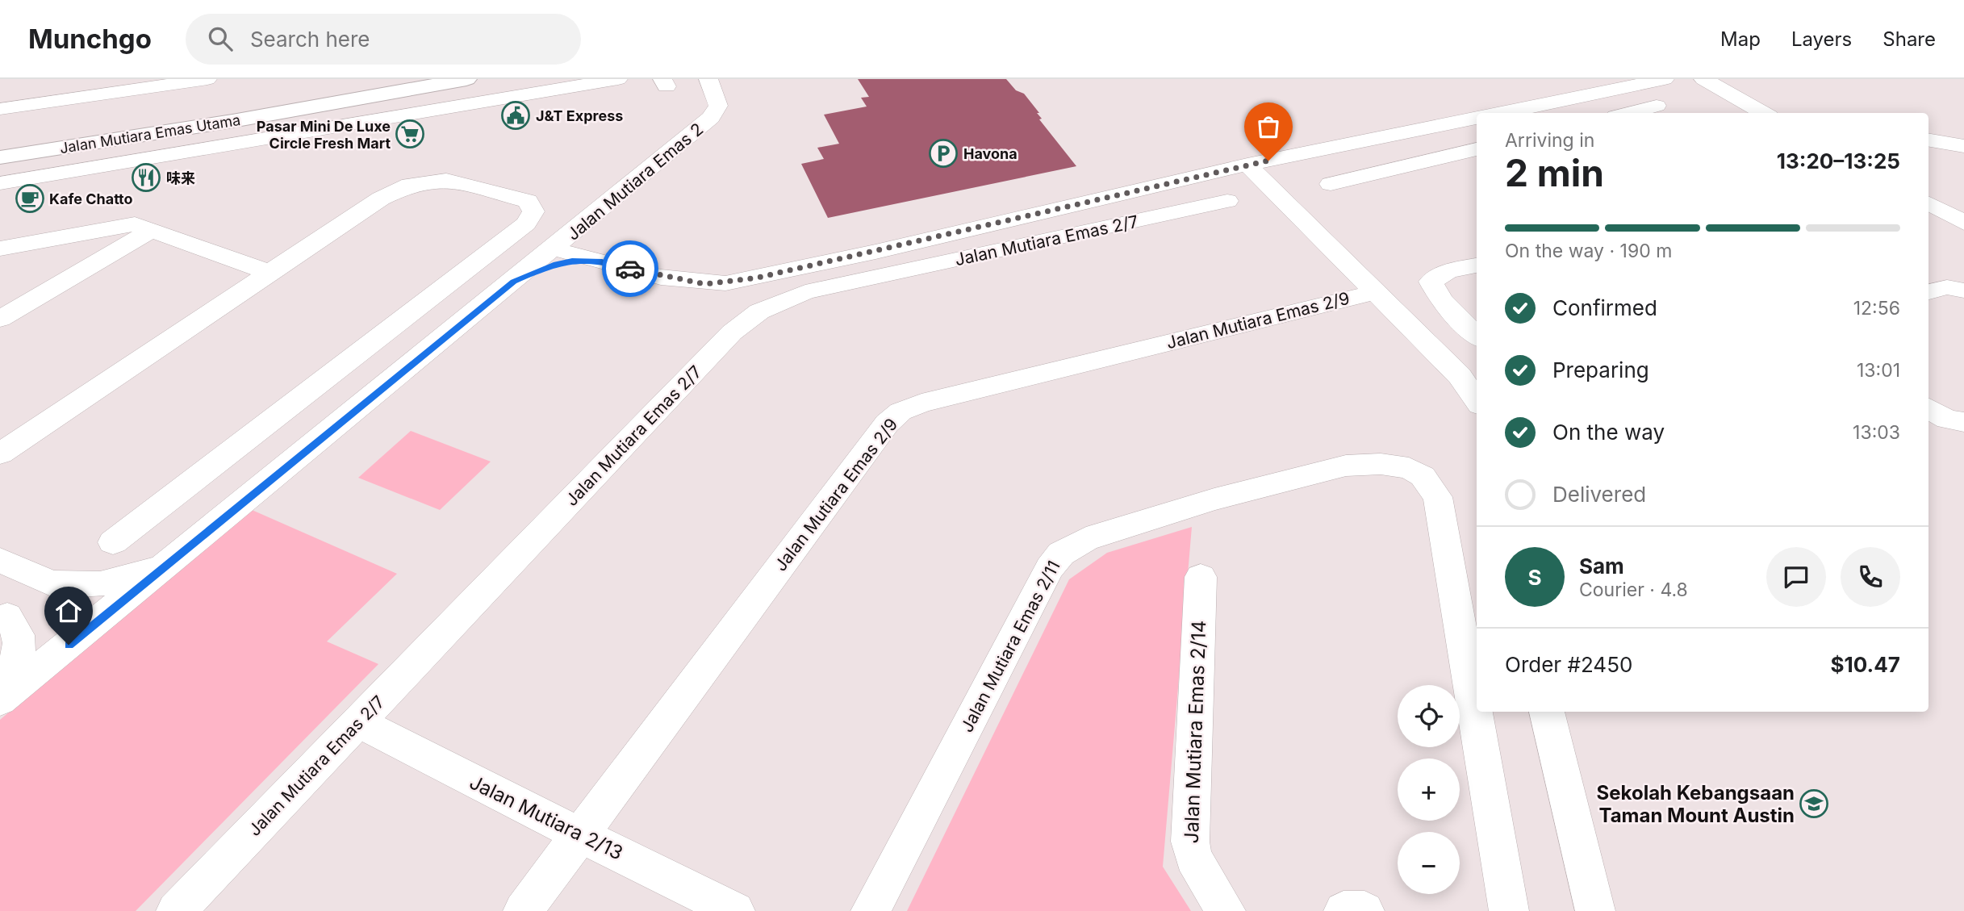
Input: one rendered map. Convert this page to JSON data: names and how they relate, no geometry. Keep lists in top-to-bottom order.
{
  "streets": {
    "main road": ["Jalan Mutiara Emas Utama"],
    "street": [
      "Jalan Mutiara Emas 2",
      "Jalan Mutiara Emas 2/7",
      "Jalan Mutiara Emas 2/9",
      "Jalan Mutiara Emas 2/11",
      "Jalan Mutiara Emas 2/14",
      "Jalan Mutiara 2/13"
    ]
  },
  "crossings": [
    ["Jalan Mutiara Emas 2/7", "Jalan Mutiara 2/13"],
    ["Jalan Mutiara Emas 2/9", "Jalan Mutiara 2/13"]
  ],
  "places": {
    "public building": ["J&T Express"],
    "supermarket": ["Pasar Mini De Luxe Circle Fresh Mart"],
    "parking": ["Havona"],
    "restaurant": ["味来"],
    "cafe": ["Kafe Chatto"],
    "school or university": ["Sekolah Kebangsaan Taman Mount Austin"]
  },
  "page": {
    "header": "Munchgo",
    "search": "Search here",
    "nav": ["Map", "Layers", "Share"],
    "heading": ["2 min", "Arriving in", "13:20–13:25"],
    "panel": [
      "Sam",
      "Courier · 4.8",
      "Order #2450",
      "$10.47"
    ],
    "bar": "On the way · 190 m",
    "list": [
      ["Confirmed", "12:56"],
      ["Preparing", "13:01"],
      ["On the way", "13:03"],
      "Delivered"
    ],
    "round": "S",
    "map_buttons": ["+", "−"]
  }
}
